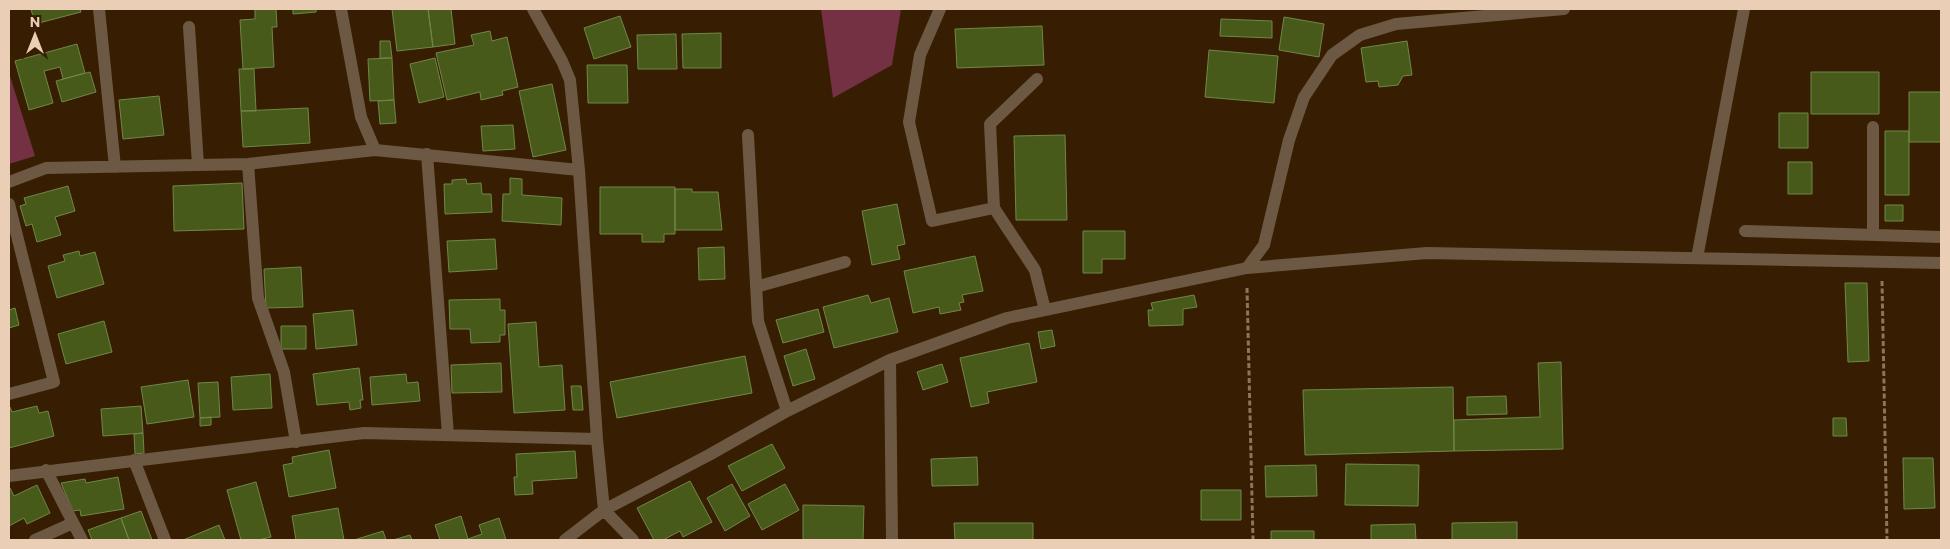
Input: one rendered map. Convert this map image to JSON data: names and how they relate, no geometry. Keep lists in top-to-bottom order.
{
  "north": "top"
}
